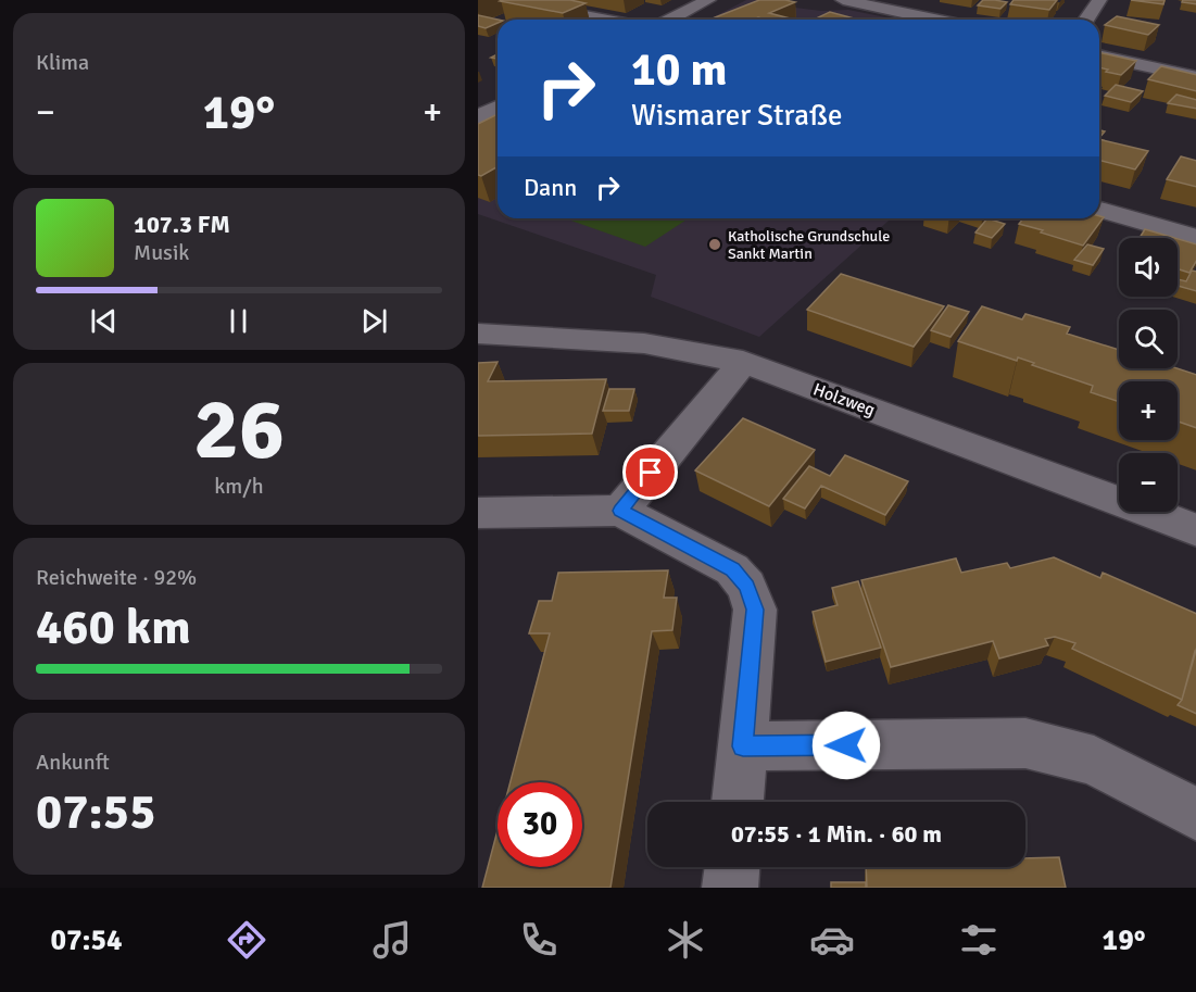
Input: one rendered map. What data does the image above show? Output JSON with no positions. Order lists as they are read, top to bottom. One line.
{"streets":{"street":["Holzweg"]},"places":["Katholische Grundschule Sankt Martin"],"page":{"tile":["Klima",["26","km/h"],["Reichweite · 92%","460 km"],["Ankunft","07:55"]],"turn":["10 m","Wismarer Straße"],"heat":["−","19°","+"],"then":"Dann","song":["107.3 FM","Musik"],"map_buttons":["+","−"],"limit":"30","trip":"07:55 · 1 Min. · 60 m","tabs":["07:54","19°"]}}
